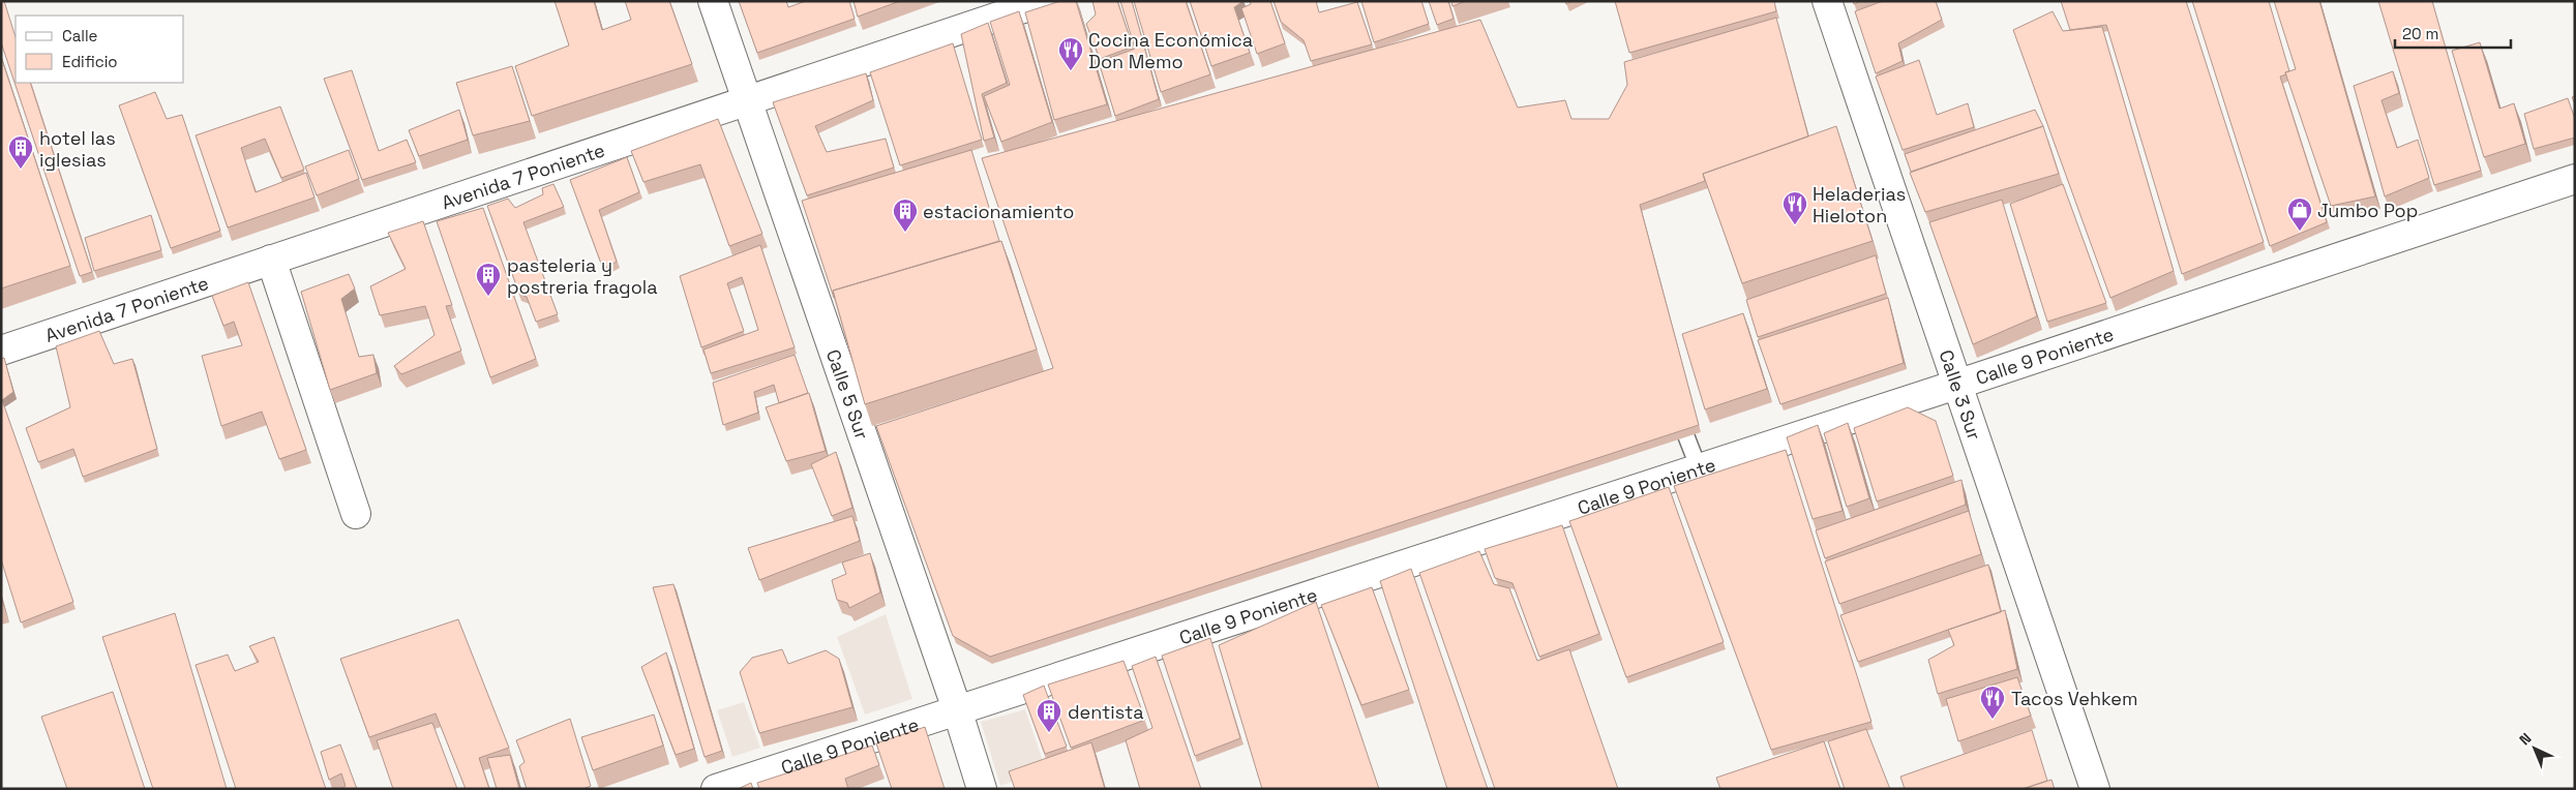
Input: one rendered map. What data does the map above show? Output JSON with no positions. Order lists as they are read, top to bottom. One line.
{"streets":{"street":["Avenida 7 Poniente","Calle 9 Poniente","Calle 5 Sur","Calle 3 Sur"]},"crossings":[["Avenida 7 Poniente","Calle 5 Sur"],["Calle 9 Poniente","Calle 5 Sur"],["Calle 9 Poniente","Calle 3 Sur"]],"places":{"restaurant":["Cocina Económica Don Memo","Heladerias Hieloton","Tacos Vehkem"],"building":["hotel las iglesias","estacionamiento","pasteleria y postreria fragola","dentista"],"shop":["Jumbo Pop"]},"legend":["Calle","Edificio"],"scale_bar":"20 m","north":"top left"}
